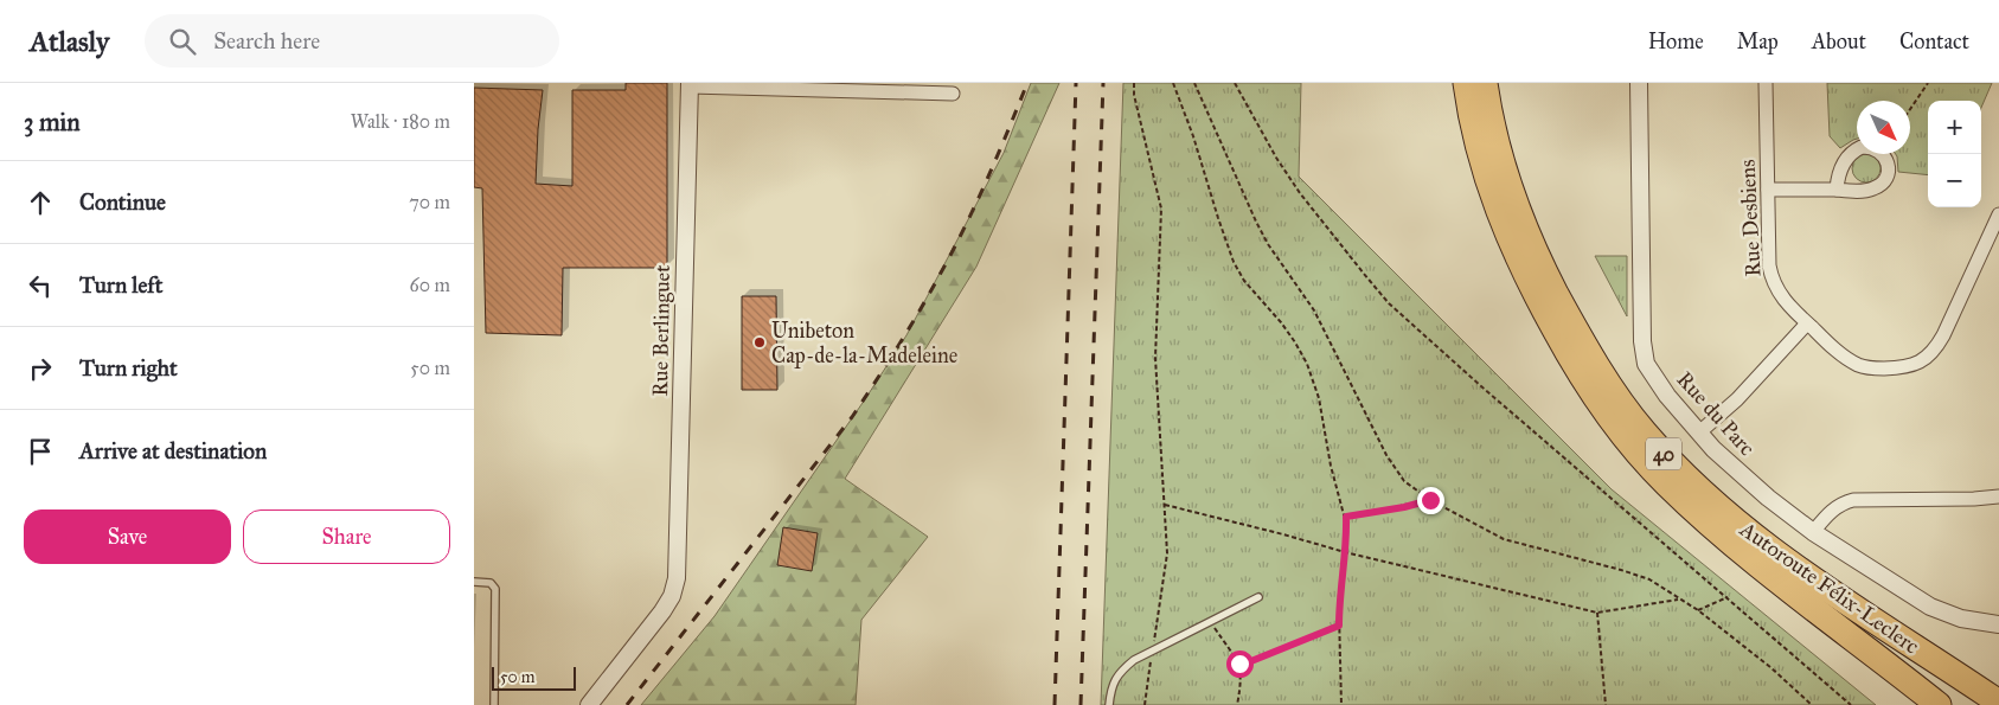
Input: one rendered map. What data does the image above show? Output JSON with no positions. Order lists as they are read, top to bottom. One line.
{"streets":{"highway":["40","Autoroute Félix-Leclerc"],"street":["Rue Desbiens","Rue Berlinguet","Rue du Parc"]},"places":["Unibeton Cap-de-la-Madeleine"],"scale_bar":"50 m","north":"bottom right","page":{"header":"Atlasly","search":"Search here","nav":["Home","Map","About","Contact"],"heading":["3 min","Walk · 180 m"],"map_buttons":["+","−"],"list":[["Continue","70 m"],["Turn left","60 m"],["Turn right","50 m"],"Arrive at destination"],"buttons":["Save","Share"],"scale":"50 m"}}
